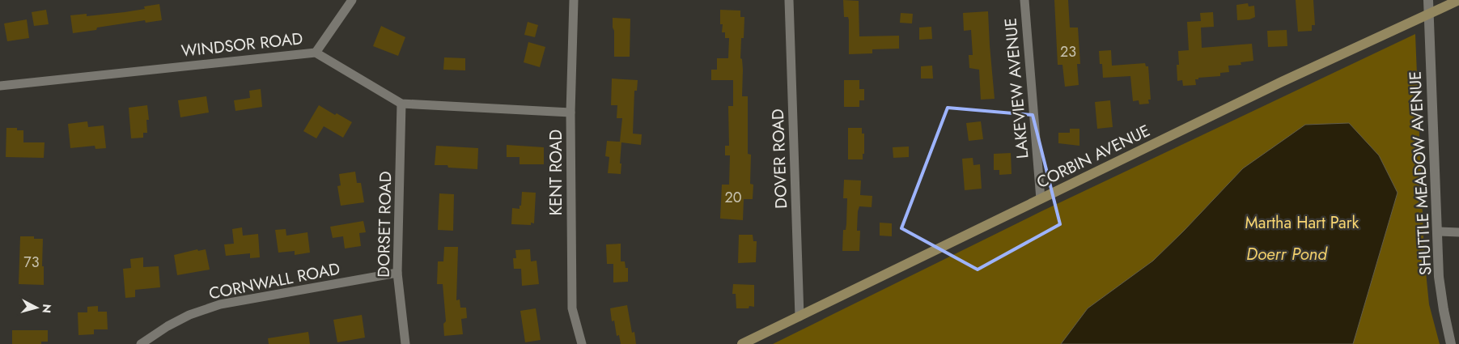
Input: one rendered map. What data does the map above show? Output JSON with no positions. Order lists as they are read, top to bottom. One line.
{"streets":{"main road":["CORBIN AVENUE"],"street":["WINDSOR ROAD","LAKEVIEW AVENUE","DOVER ROAD","KENT ROAD","SHUTTLE MEADOW AVENUE","DORSET ROAD","CORNWALL ROAD"]},"crossings":[["WINDSOR ROAD","KENT ROAD"],["WINDSOR ROAD","DORSET ROAD"],["LAKEVIEW AVENUE","CORBIN AVENUE"],["CORBIN AVENUE","DOVER ROAD"],["CORBIN AVENUE","SHUTTLE MEADOW AVENUE"],["DORSET ROAD","CORNWALL ROAD"]],"water":["Doerr Pond"],"parks":["Martha Hart Park"],"house_numbers":["23","20","73"],"north":"right"}
